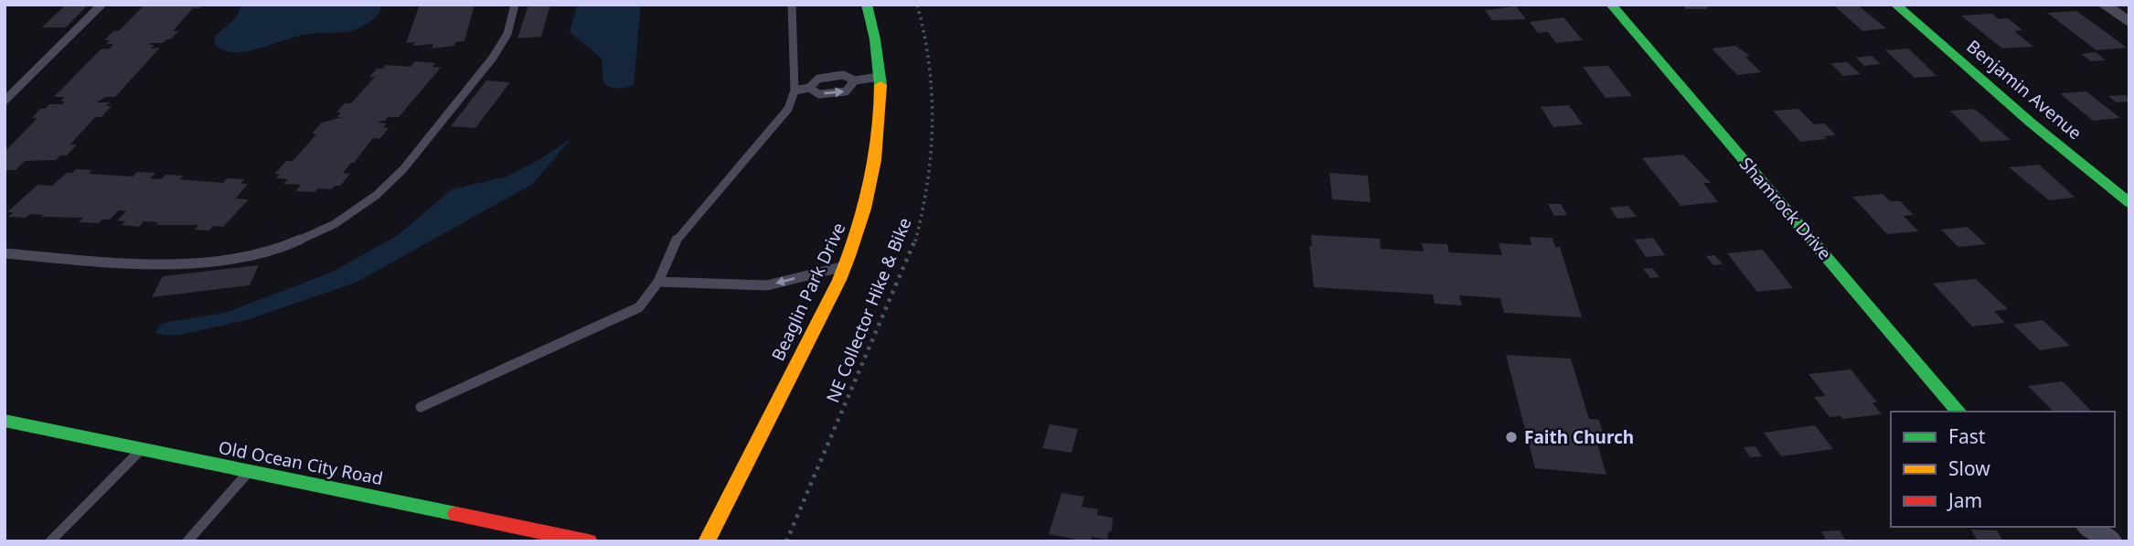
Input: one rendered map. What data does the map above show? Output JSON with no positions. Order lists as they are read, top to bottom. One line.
{"streets":{"main road":["Benjamin Avenue","Shamrock Drive","Beaglin Park Drive","Old Ocean City Road"],"path":["NE Collector Hike & Bike"]},"places":["Faith Church"],"legend":["Fast","Slow","Jam"]}
